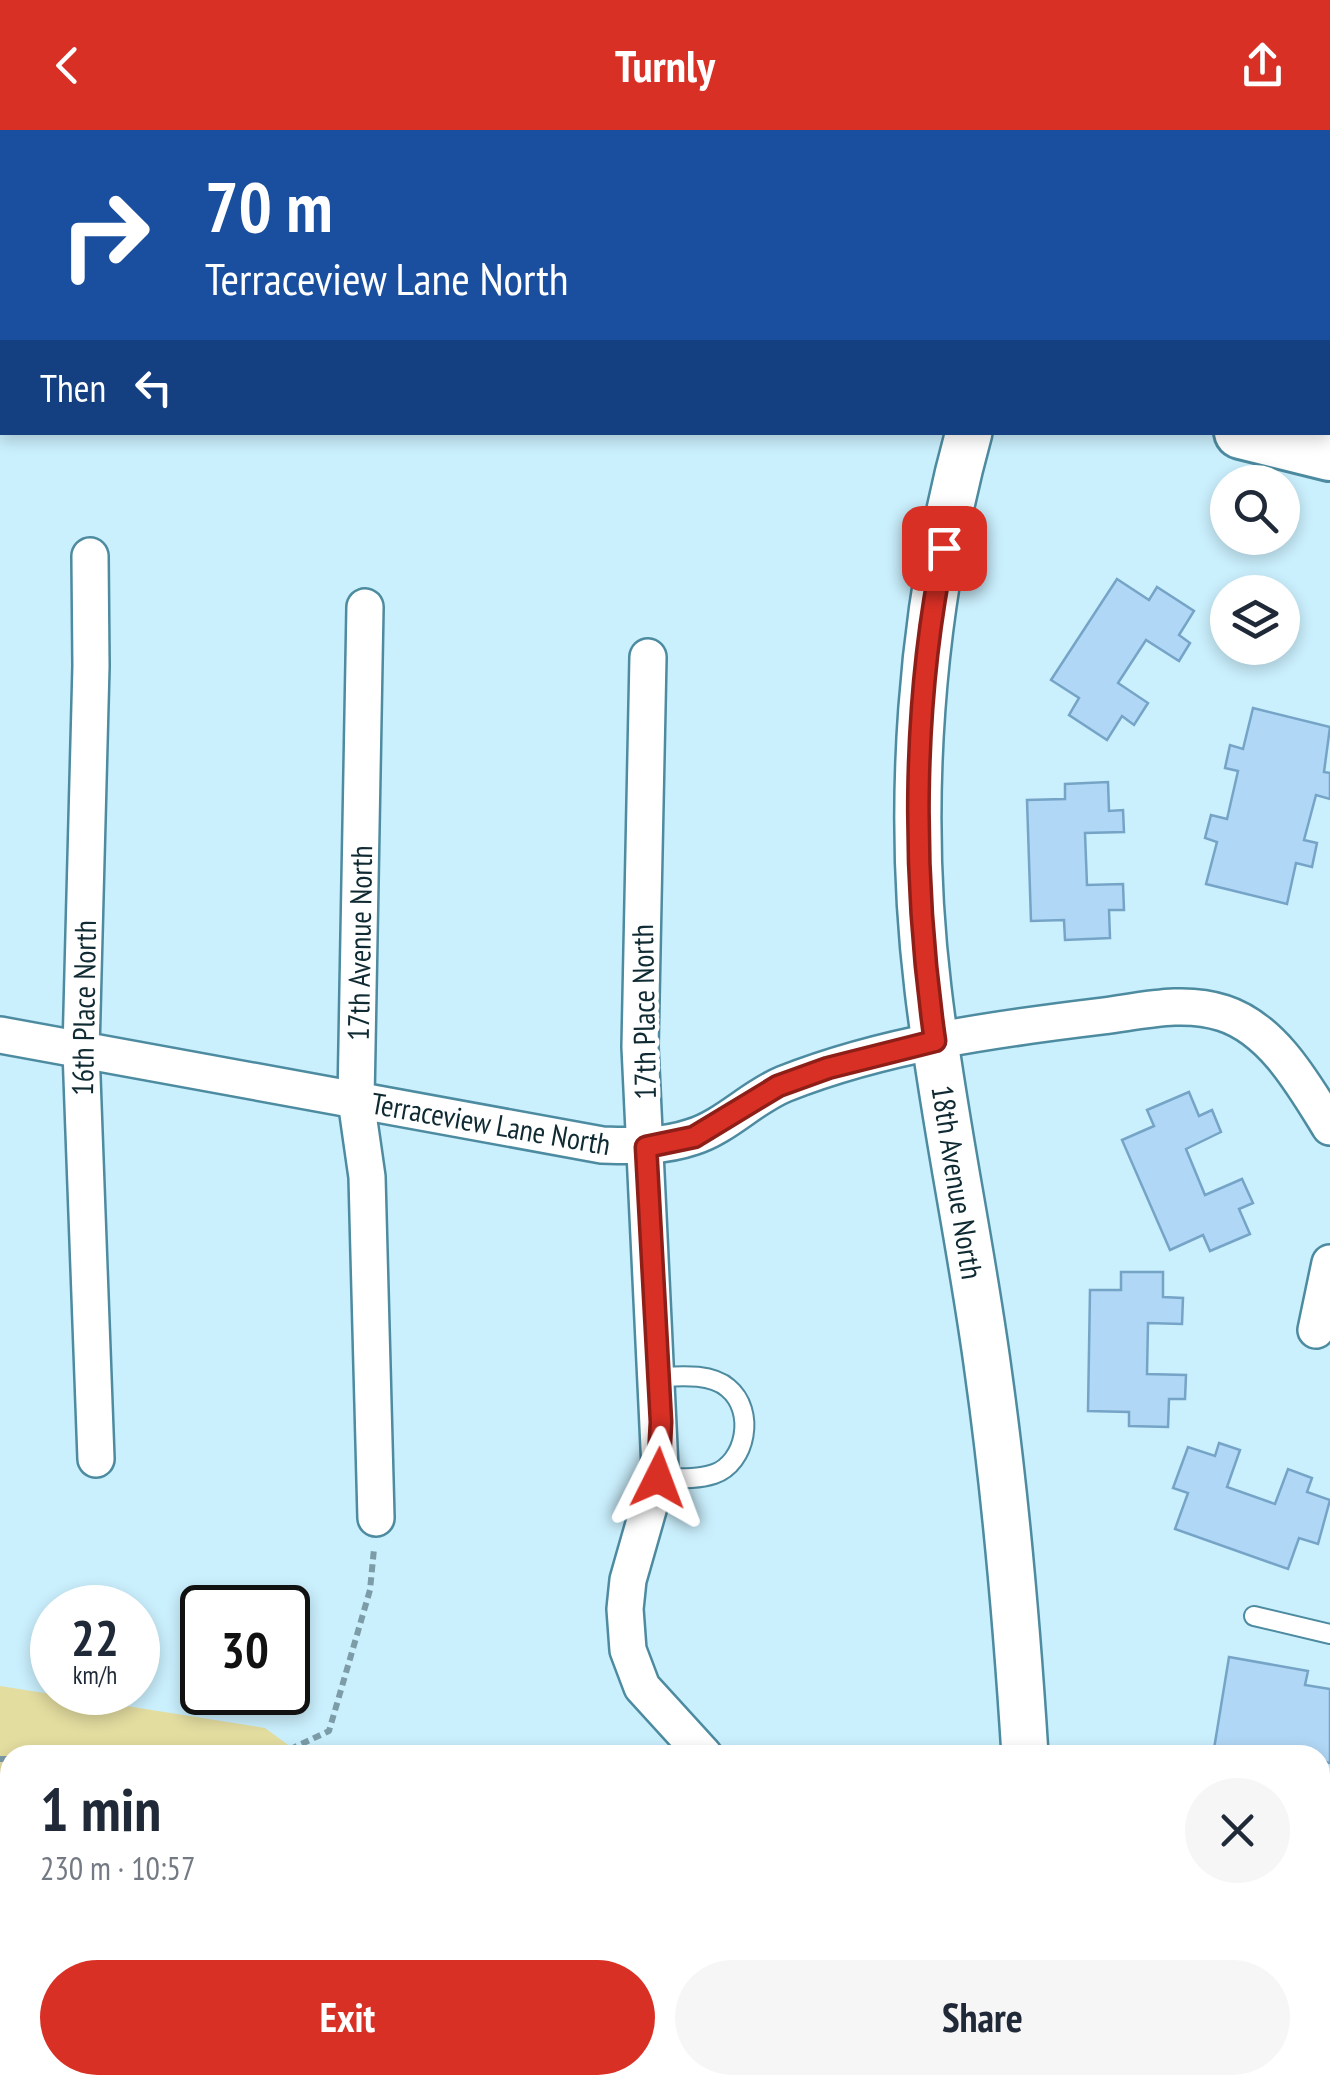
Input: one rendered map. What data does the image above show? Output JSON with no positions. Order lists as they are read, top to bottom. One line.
{"streets":{"street":["17th Avenue North","16th Place North","17th Place North","Terraceview Lane North","18th Avenue North"]},"crossings":[["17th Avenue North","Terraceview Lane North"],["16th Place North","Terraceview Lane North"],["17th Place North","Terraceview Lane North"],["Terraceview Lane North","18th Avenue North"]],"page":{"header":"Turnly","turn":["70 m","Terraceview Lane North"],"then":"Then","speed":"22 km/h","limit":"30","heading":["1 min","230 m · 10:57"],"buttons":["Exit","Share"]}}
